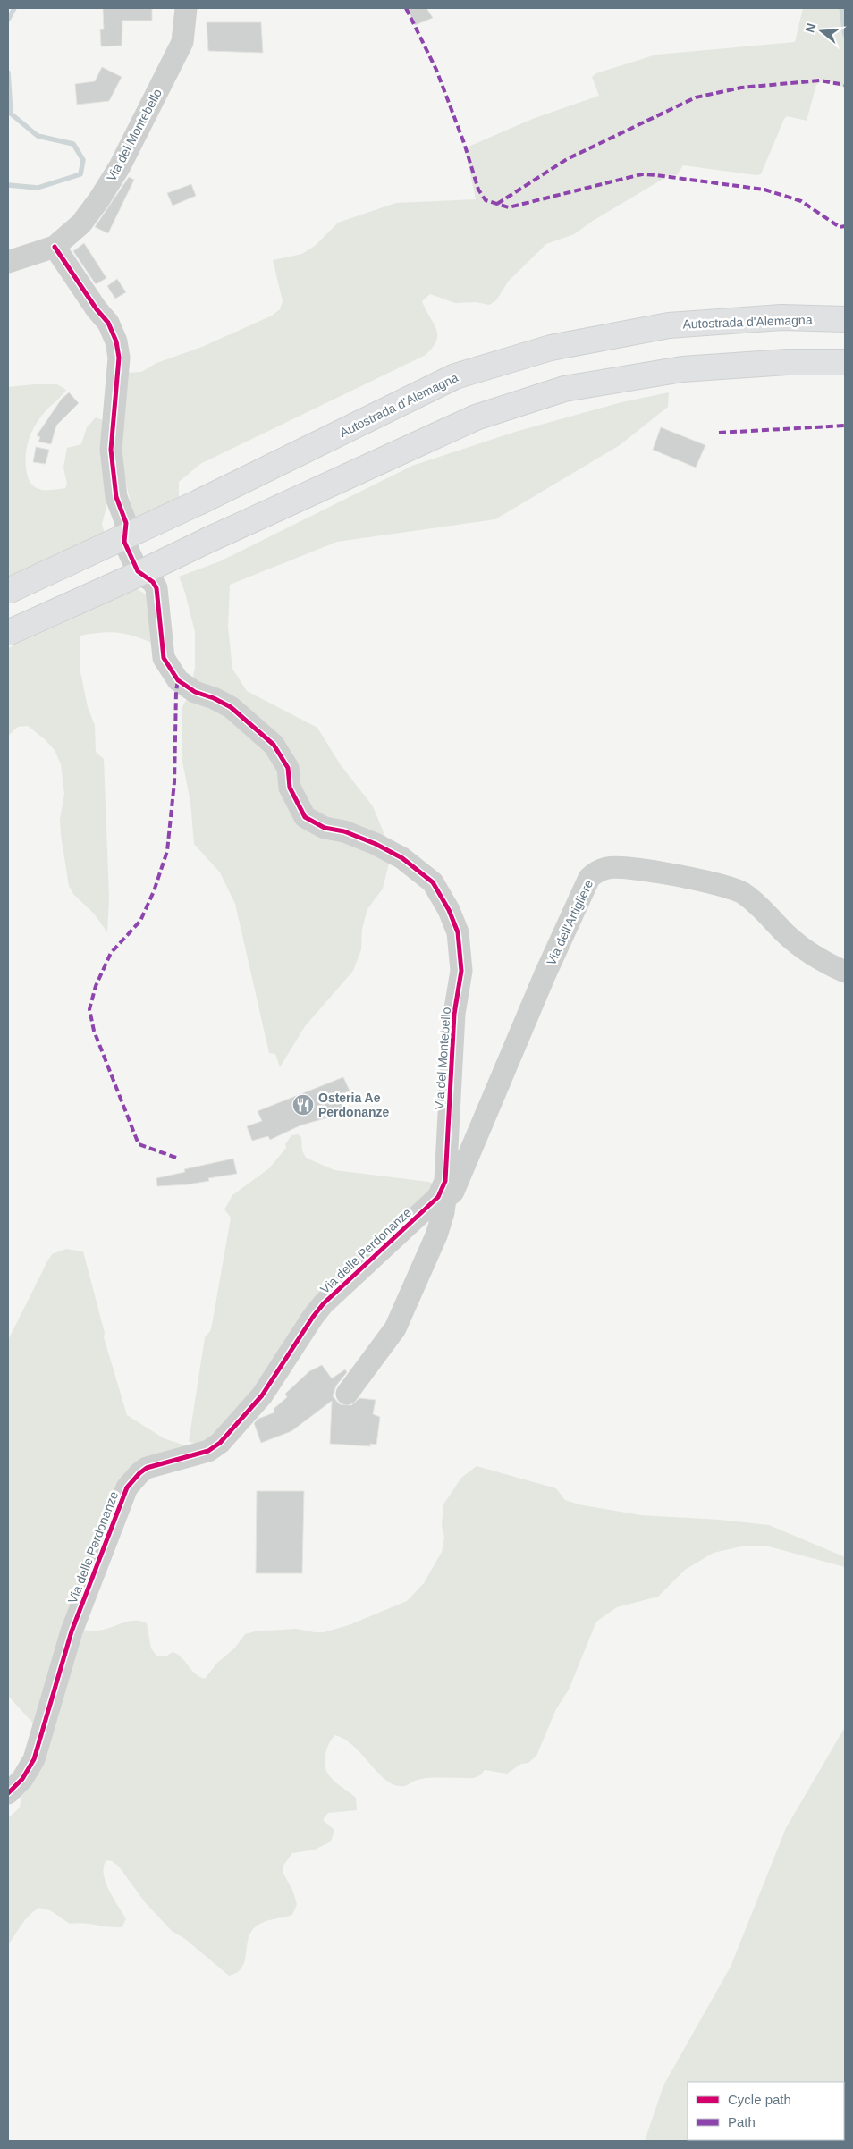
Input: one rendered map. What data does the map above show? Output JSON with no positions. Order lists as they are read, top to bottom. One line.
{"streets":{"highway":["Autostrada d'Alemagna"],"street":["Via del Montebello","Via dell'Artigliere","Via delle Perdonanze"]},"crossings":[["Via del Montebello","Via dell'Artigliere"],["Via del Montebello","Via delle Perdonanze"],["Via dell'Artigliere","Via delle Perdonanze"]],"places":{"restaurant":["Osteria Ae Perdonanze"]},"legend":["Cycle path","Path"],"north":"left"}
